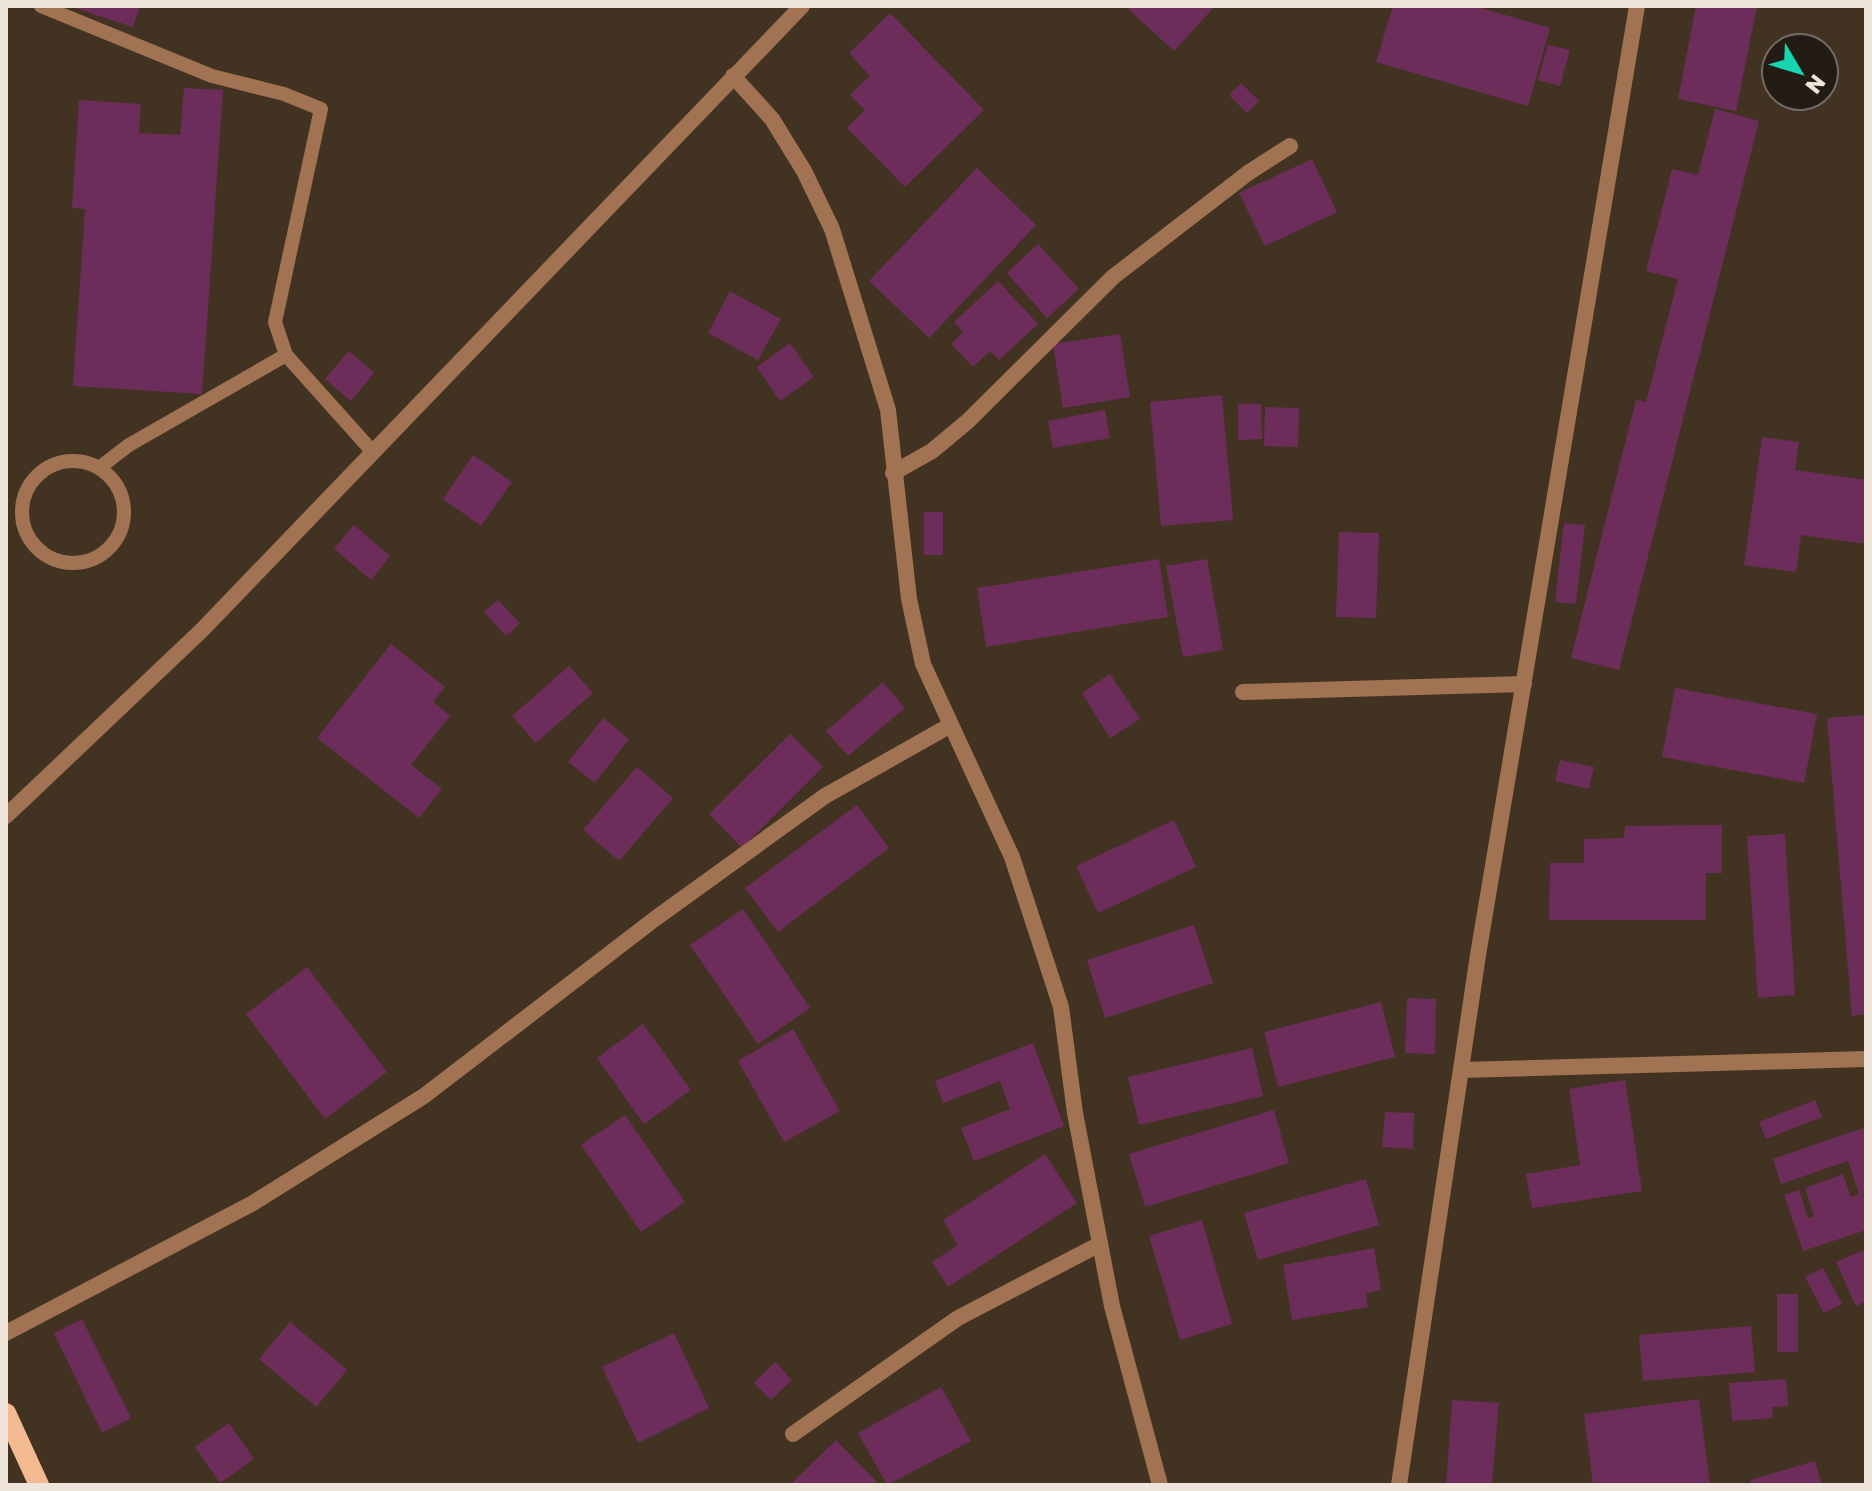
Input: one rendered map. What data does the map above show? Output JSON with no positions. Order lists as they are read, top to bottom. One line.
{"north":"bottom right"}
